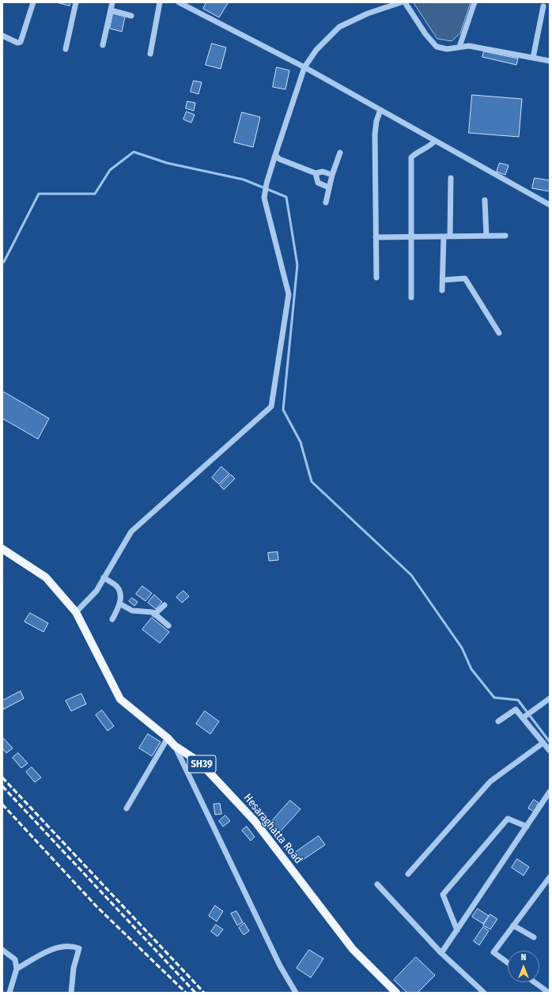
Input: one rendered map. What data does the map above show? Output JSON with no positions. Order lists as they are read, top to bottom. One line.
{"streets":{"main road":["SH39","Hesaraghatta Road"]},"north":"top"}
